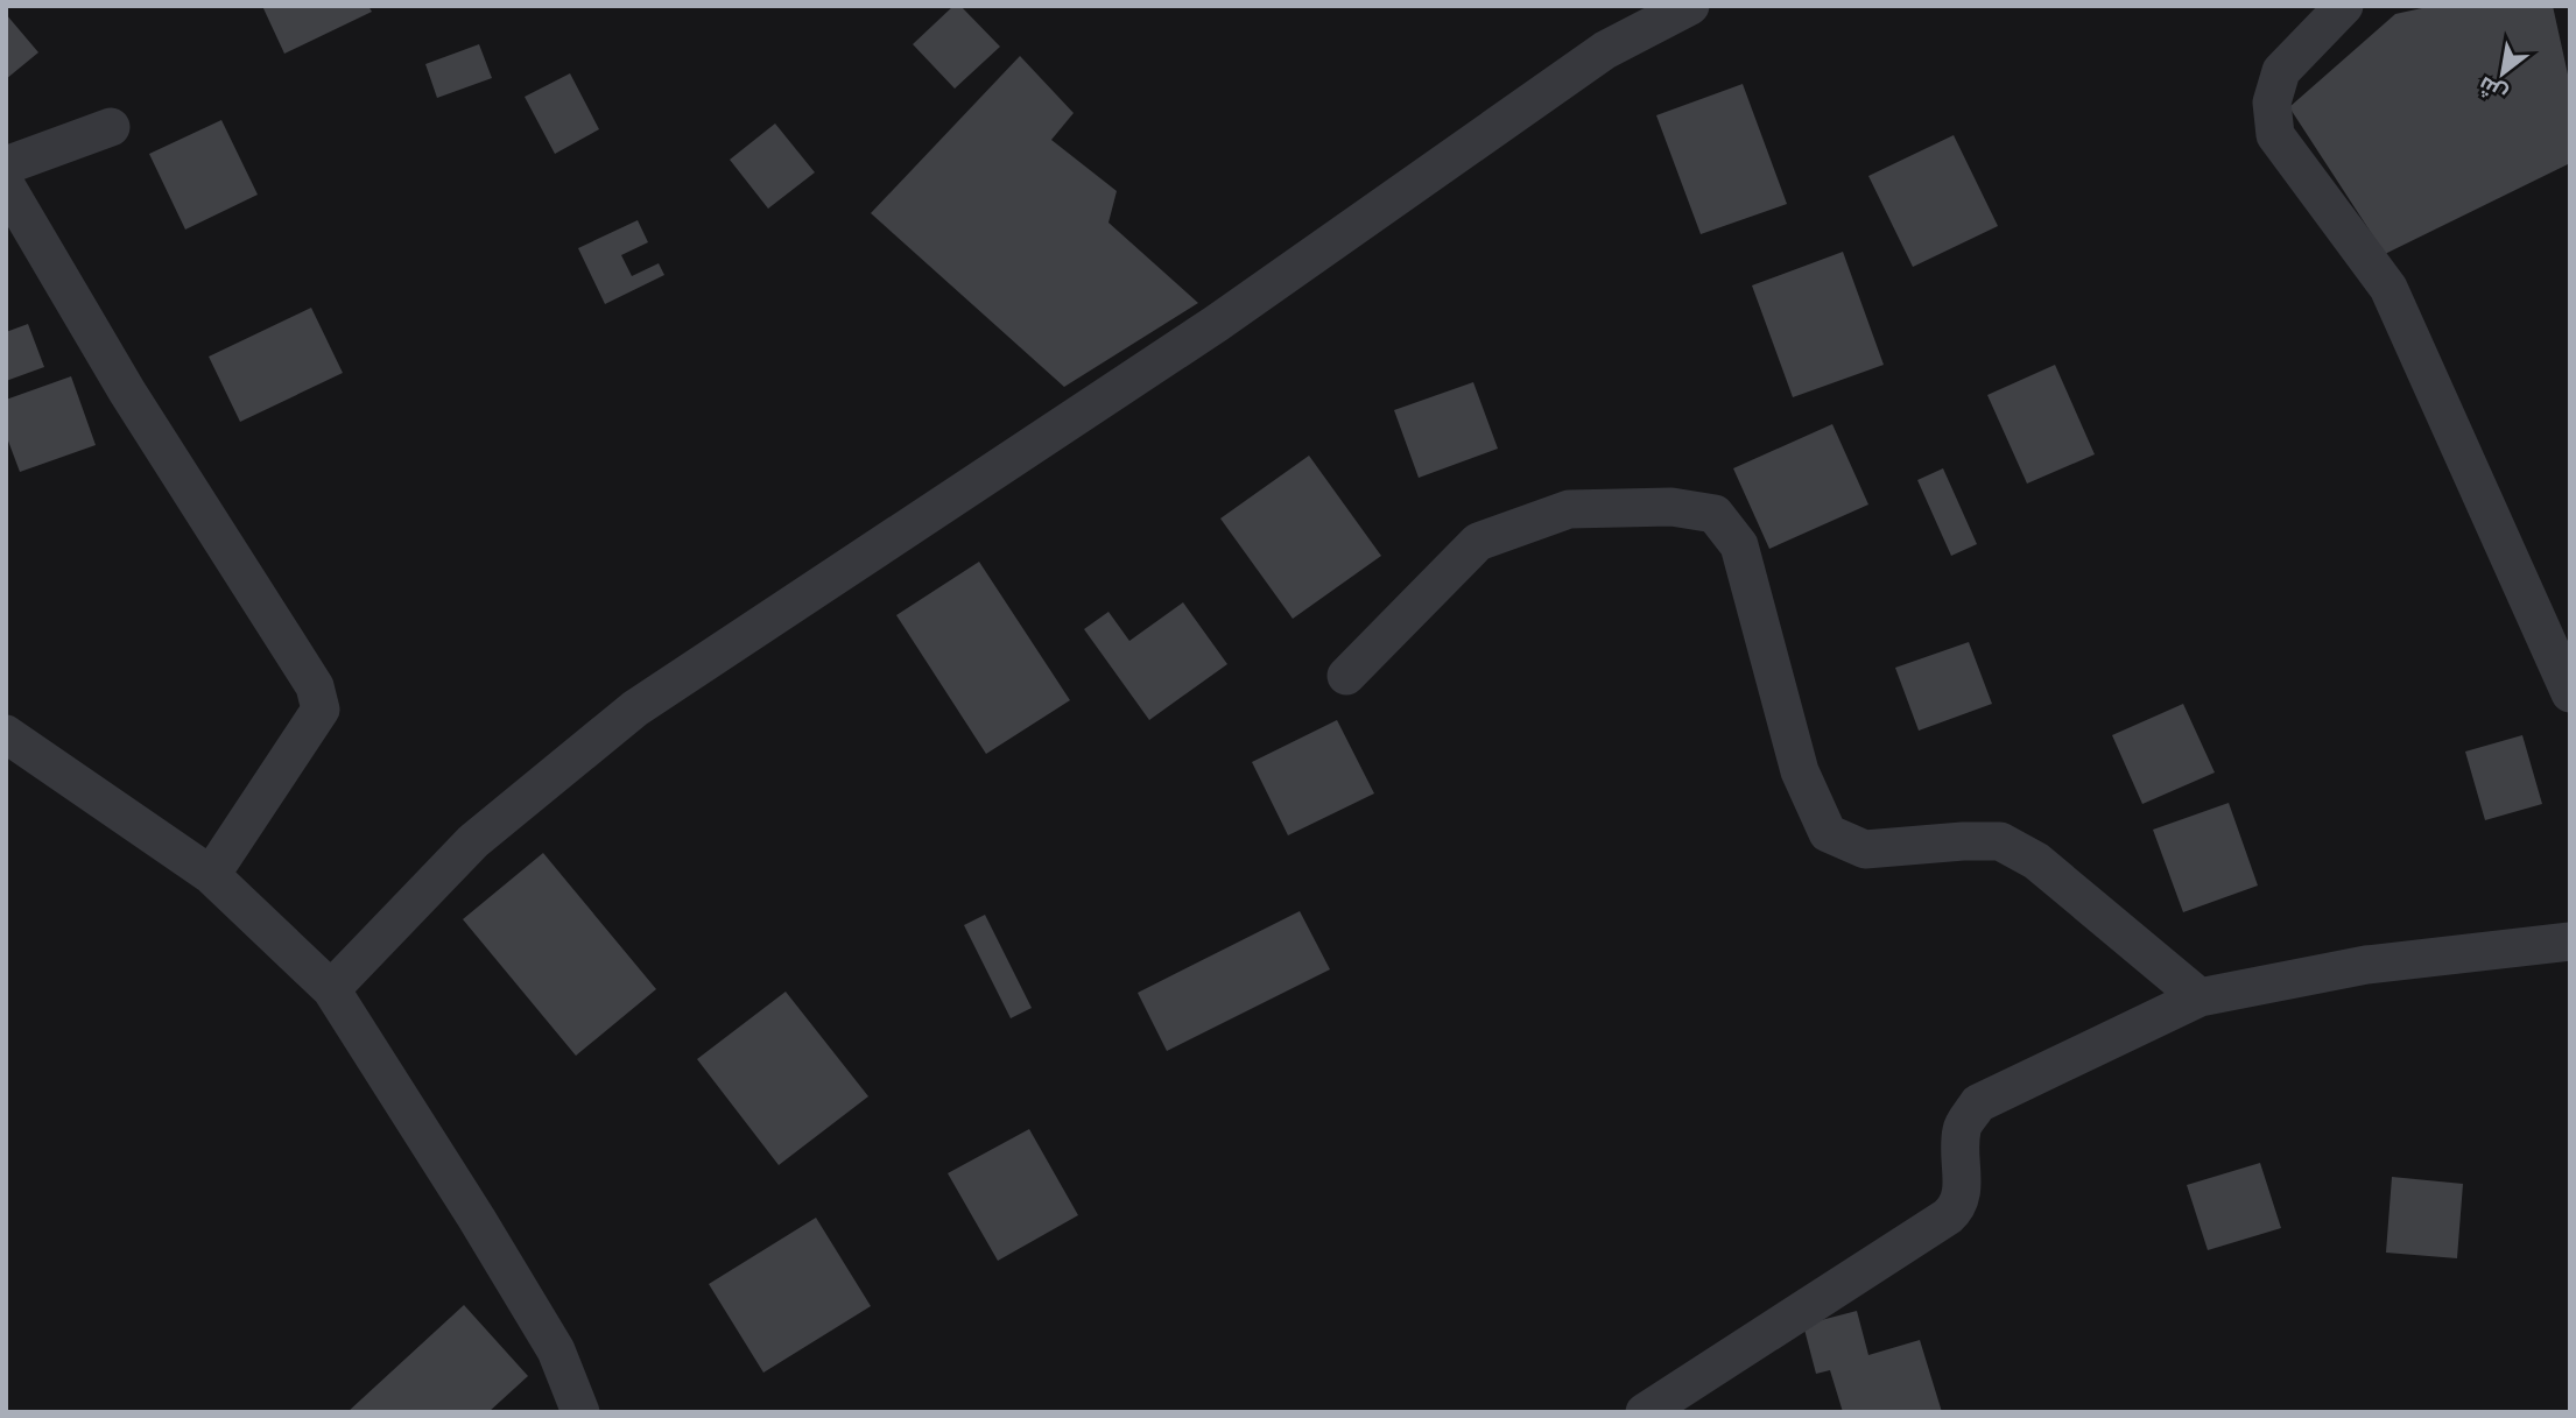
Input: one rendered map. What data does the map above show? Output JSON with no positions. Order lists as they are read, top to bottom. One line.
{"north":"bottom left"}
